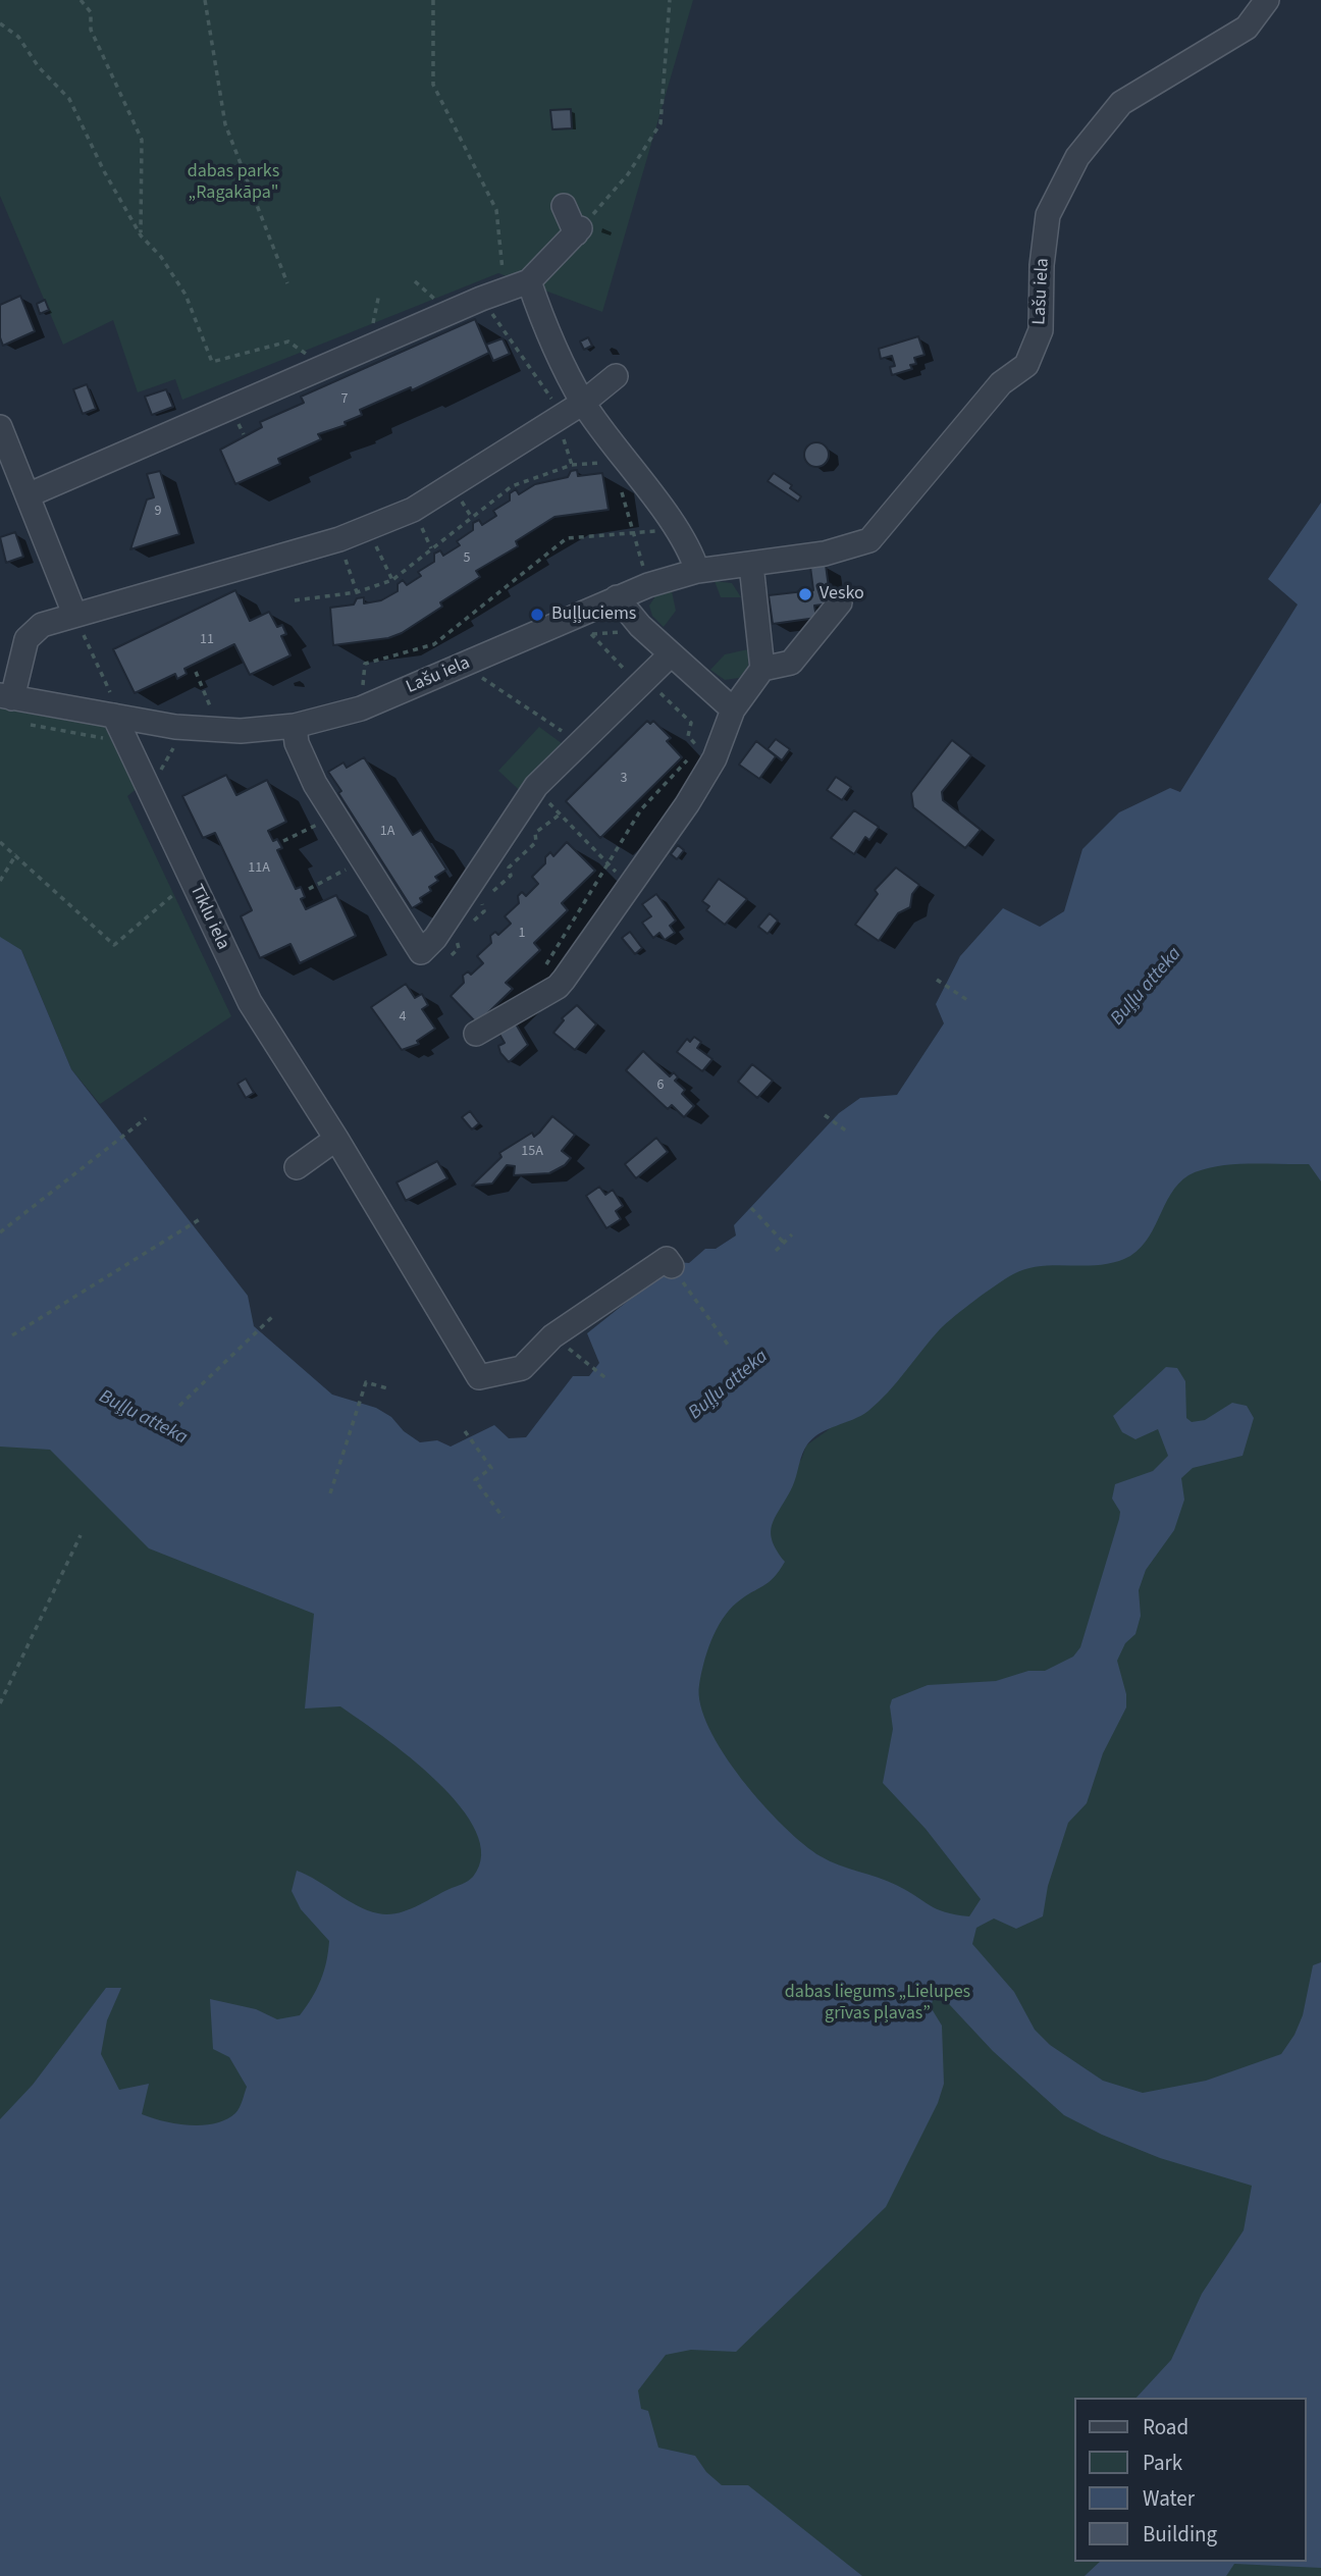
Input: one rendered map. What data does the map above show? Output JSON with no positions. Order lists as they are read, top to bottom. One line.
{"streets":{"street":["Lašu iela","Tīklu iela"]},"crossings":[["Lašu iela","Tīklu iela"]],"water":["Buļļu atteka"],"parks":["dabas parks „Ragakāpa\"","dabas liegums „Lielupes grīvas pļavas”"],"places":["Vesko","Buļļuciems"],"house_numbers":["7","9","5","11","3","1A","11A","1","4","6","15A"],"legend":["Road","Park","Water","Building"]}
